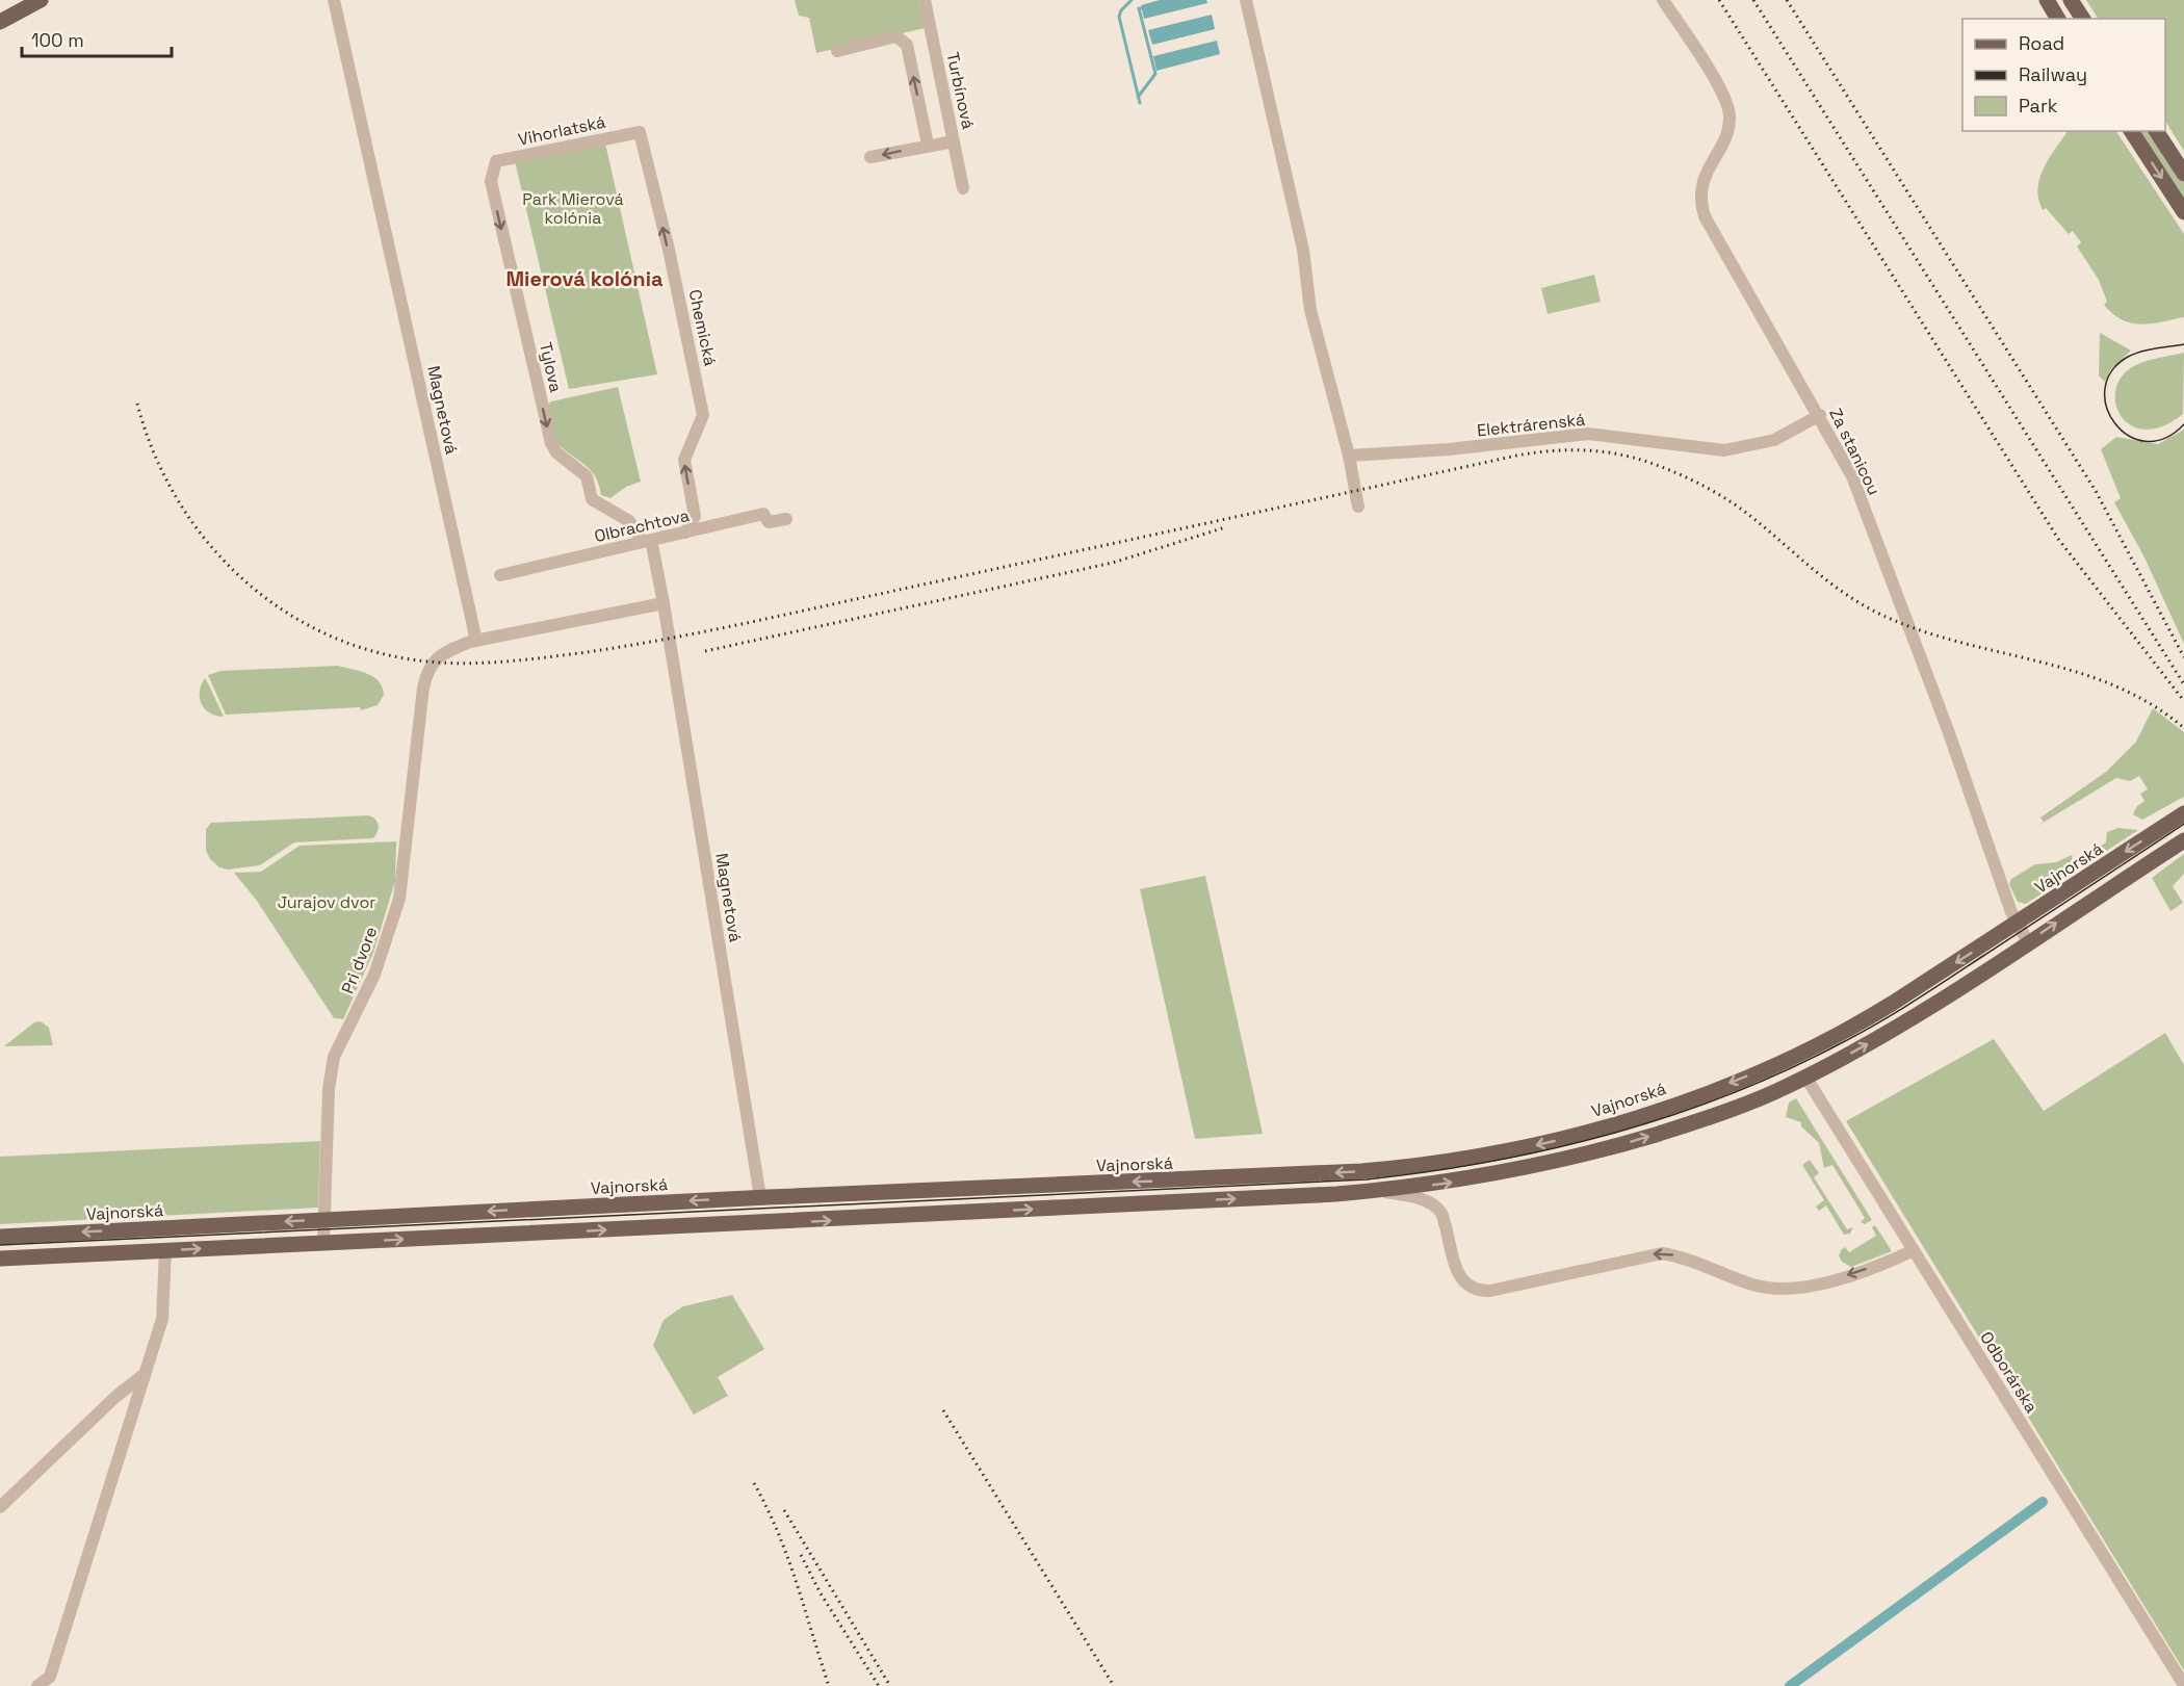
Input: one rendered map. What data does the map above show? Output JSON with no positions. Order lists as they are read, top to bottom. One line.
{"streets":{"main road":["Vajnorská"],"street":["Turbínová","Vihorlatská","Chemická","Tylova","Magnetová","Elektrárenská","Za stanicou","Olbrachtova","Pri dvore","Odborárska"]},"crossings":[["Vihorlatská","Chemická"],["Vihorlatská","Tylova"],["Chemická","Olbrachtova"],["Tylova","Magnetová"],["Tylova","Olbrachtova"],["Magnetová","Olbrachtova"],["Magnetová","Vajnorská"],["Magnetová","Pri dvore"],["Elektrárenská","Za stanicou"],["Za stanicou","Vajnorská"],["Vajnorská","Pri dvore"]],"one_way":["Chemická","Tylova"],"districts":["Mierová kolónia"],"parks":["Park Mierová kolónia","Jurajov dvor"],"legend":["Road","Railway","Park"],"scale_bar":"100 m"}
